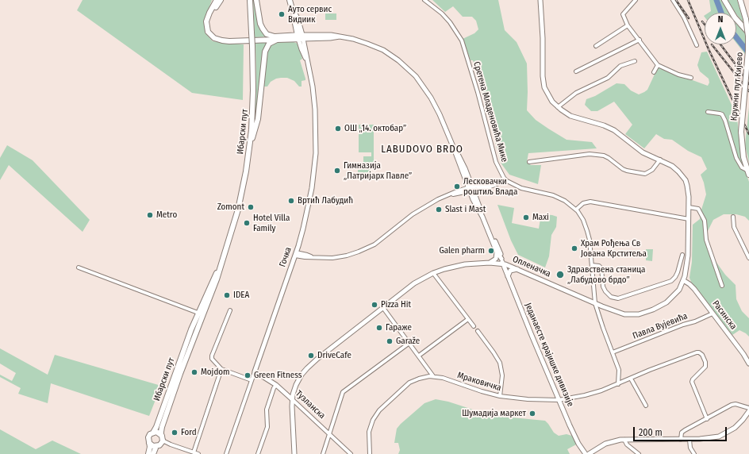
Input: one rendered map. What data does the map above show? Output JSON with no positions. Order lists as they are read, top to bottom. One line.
{"streets":{"main road":["Кружни пут Кијево","Ибарски пут","Једанаесте крајишке дивизије"],"street":["Сретена Младеновића Мике","Гочка","Опленачка","Расинска","Павла Вујевића","Мраковичка","Тузланска"]},"crossings":[["Гочка","Једанаесте крајишке дивизије"],["Гочка","Тузланска"],["Опленачка","Расинска"],["Опленачка","Једанаесте крајишке дивизије"],["Опленачка","Тузланска"],["Расинска","Павла Вујевића"],["Једанаесте крајишке дивизије","Мраковичка"]],"districts":["LABUDOVO BRDO"],"places":["Ауто сервис Видиик","ОШ „14. октобар”","Гимназија „Патријарх Павле”","Лесковачки роштиљ Влада","Вртић Лабудић","Zomont","Slast i Mast","Metro","Maxi","Hotel Villa Family","Храм Рођења Св Јована Крститеља","Galen pharm","Здравствена станица „Лабудово брдо”","IDEA","Pizza Hit","Гараже","Garaže","DriveCafe","Mojdom","Green Fitness","Шумадија маркет","Ford"],"scale_bar":"200 m","north":"top"}
